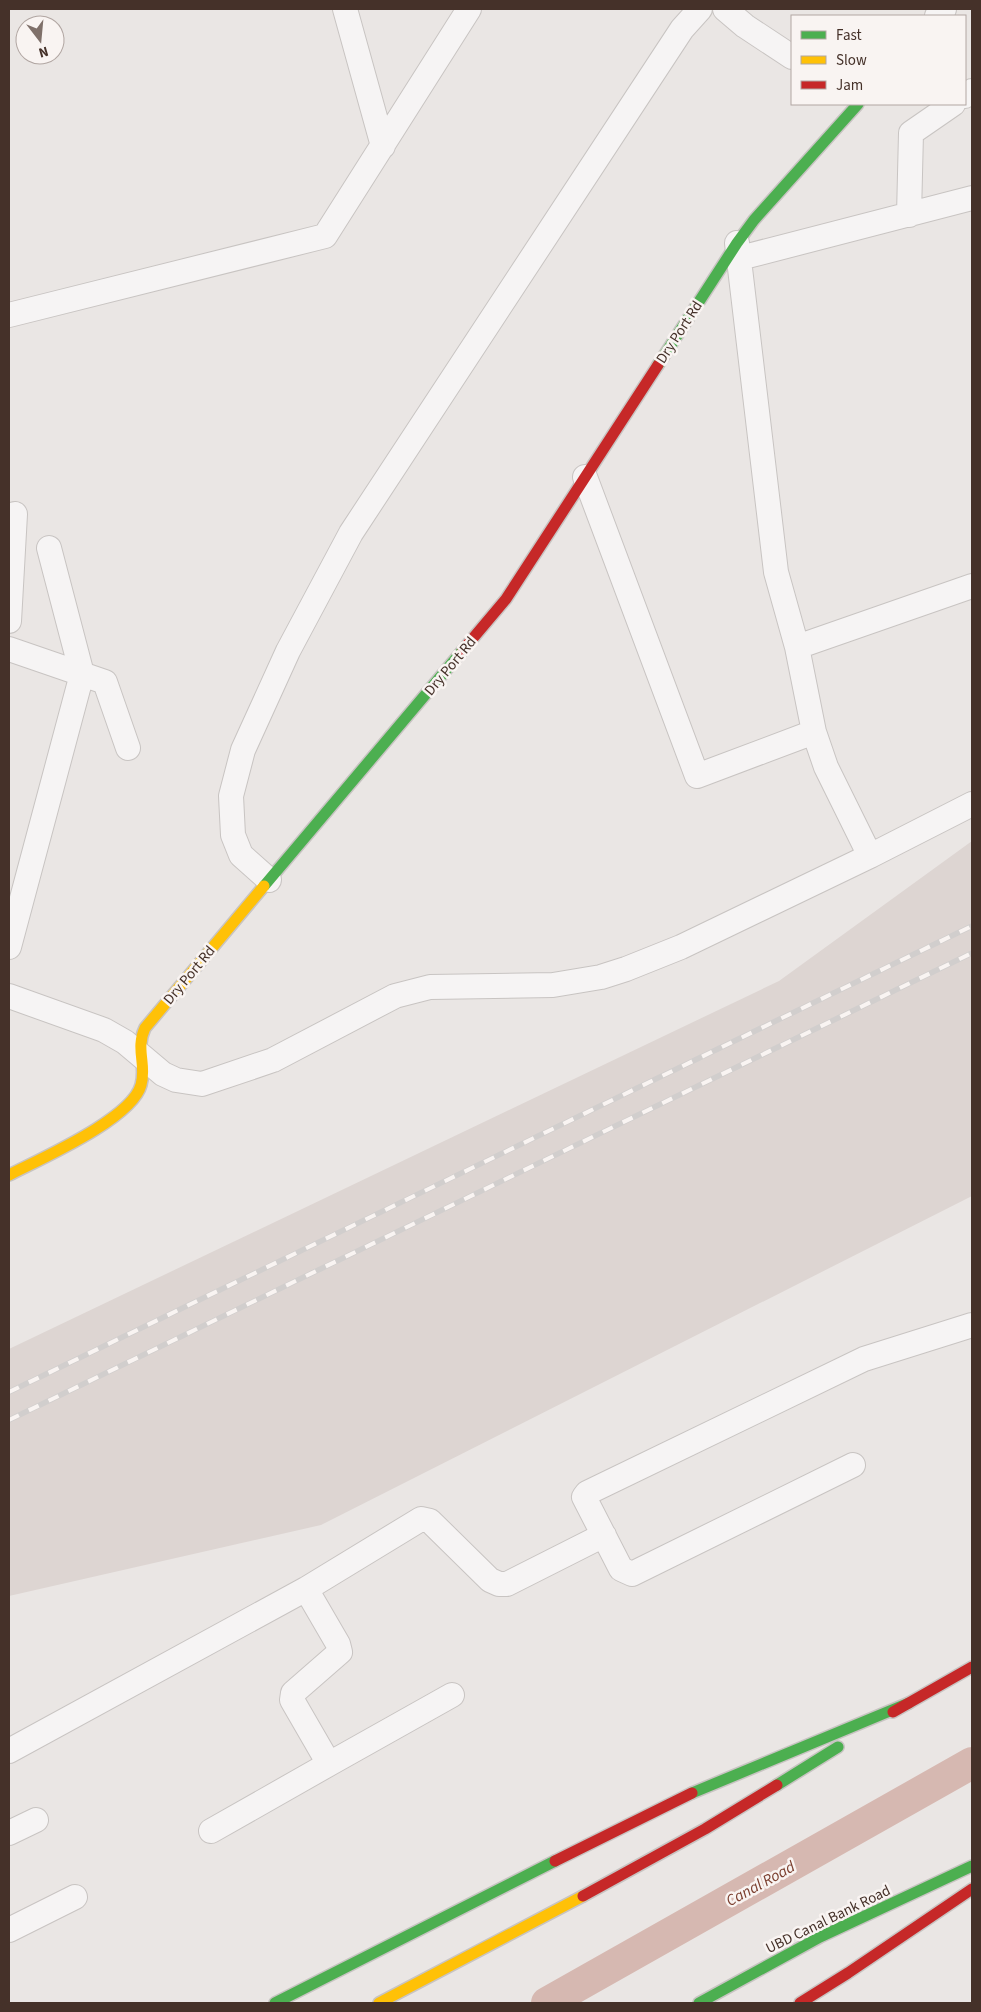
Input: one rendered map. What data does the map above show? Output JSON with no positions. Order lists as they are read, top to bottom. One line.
{"streets":{"main road":["Dry Port Rd","UBD Canal Bank Road"]},"water":["Canal Road"],"legend":["Fast","Slow","Jam"],"north":"bottom"}
